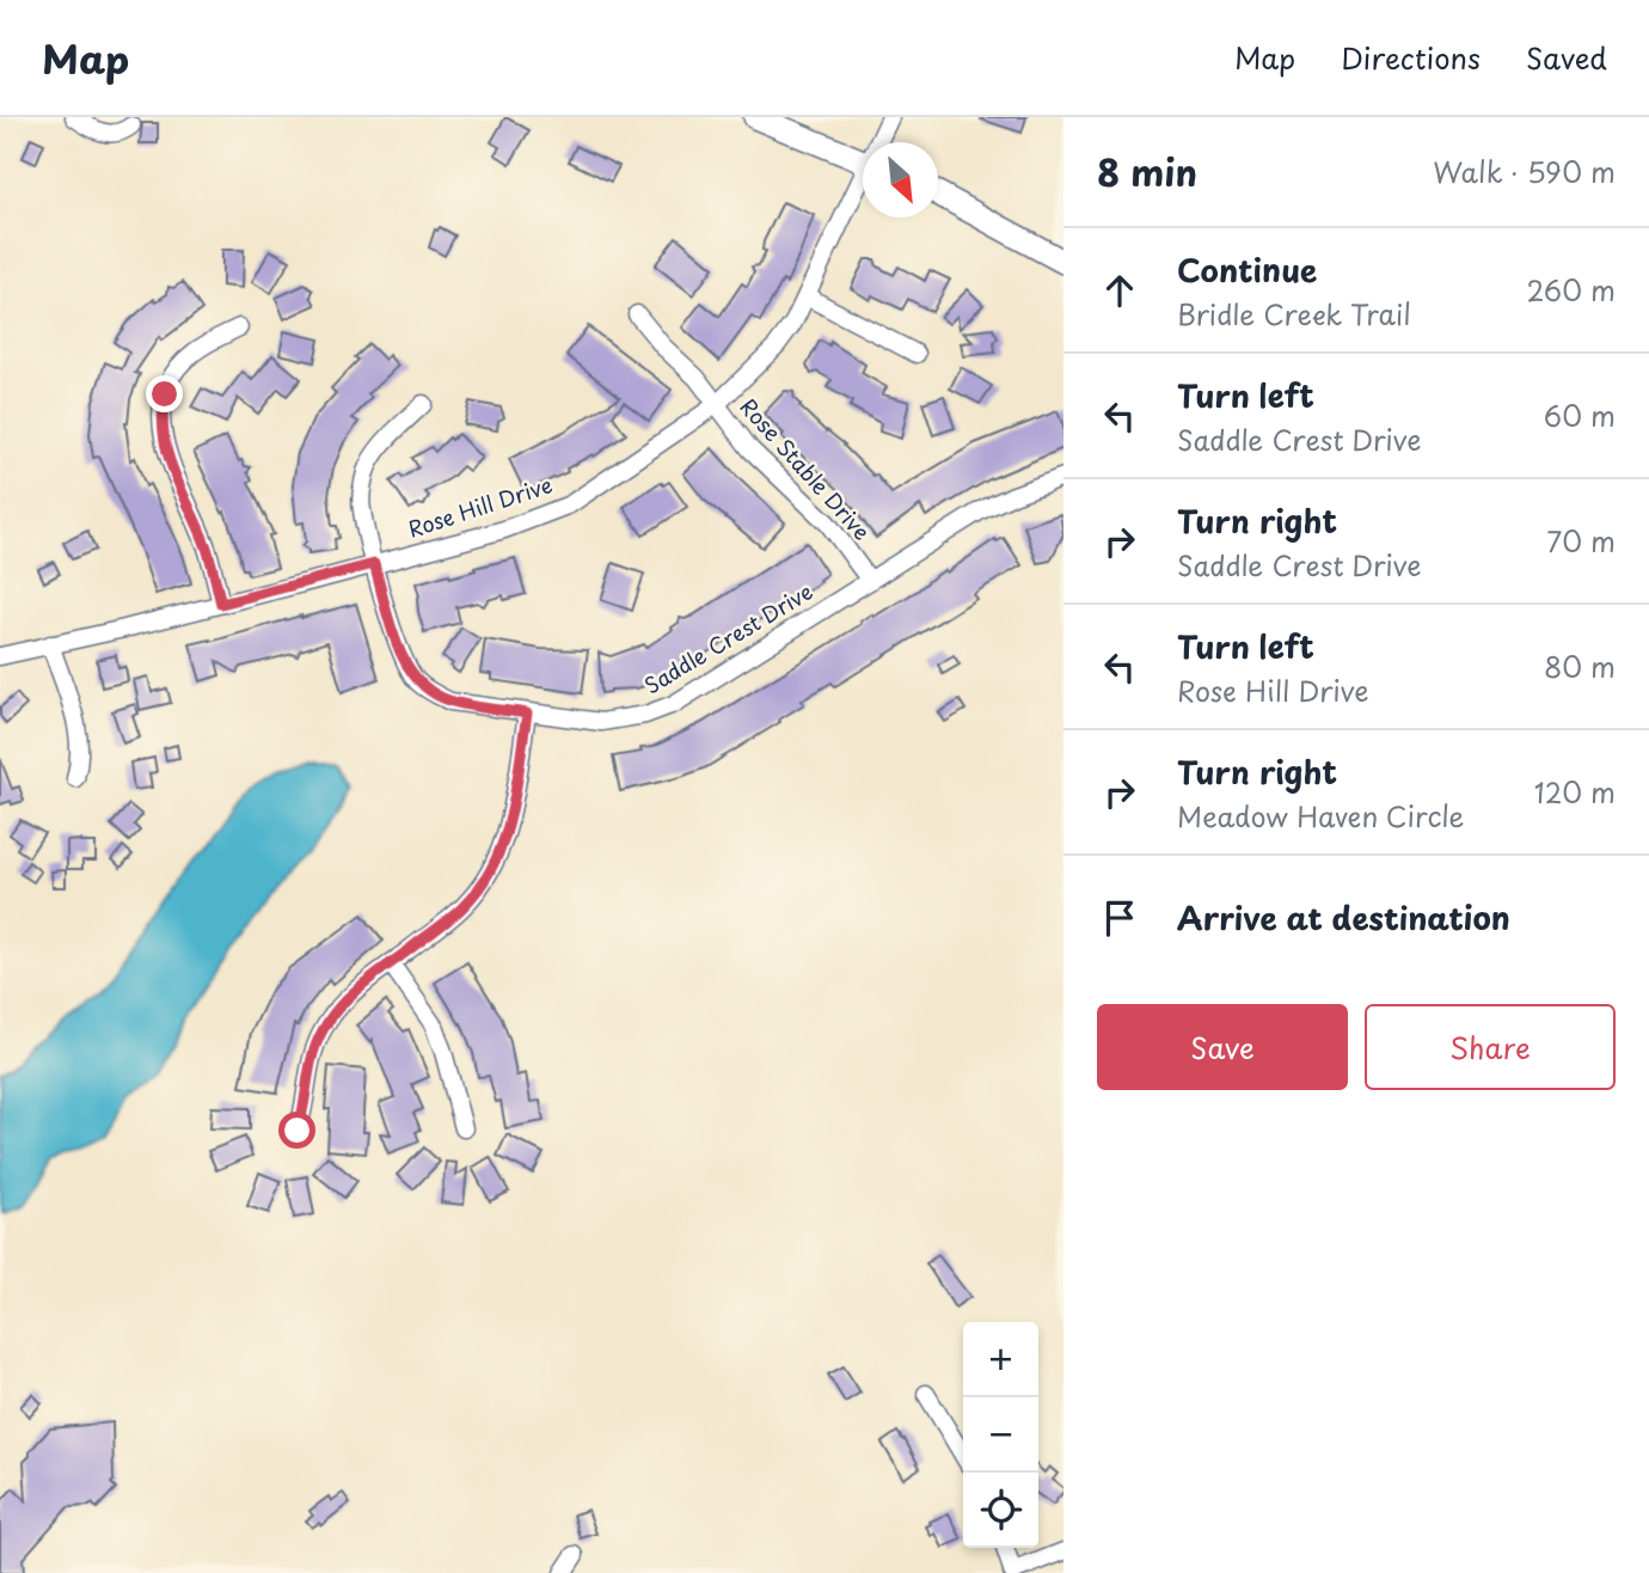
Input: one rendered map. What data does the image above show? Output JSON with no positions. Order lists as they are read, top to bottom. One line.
{"streets":{"street":["Rose Stable Drive","Rose Hill Drive","Saddle Crest Drive"]},"crossings":[["Rose Stable Drive","Rose Hill Drive"],["Rose Stable Drive","Saddle Crest Drive"],["Rose Hill Drive","Saddle Crest Drive"]],"north":"bottom right","page":{"header":"Map","nav":["Map","Directions","Saved"],"heading":["8 min","Walk · 590 m"],"list":[["Continue","Bridle Creek Trail","260 m"],["Turn left","Saddle Crest Drive","60 m"],["Turn right","Saddle Crest Drive","70 m"],["Turn left","Rose Hill Drive","80 m"],["Turn right","Meadow Haven Circle","120 m"],"Arrive at destination"],"buttons":["Save","Share"],"map_buttons":["+","−"]}}
